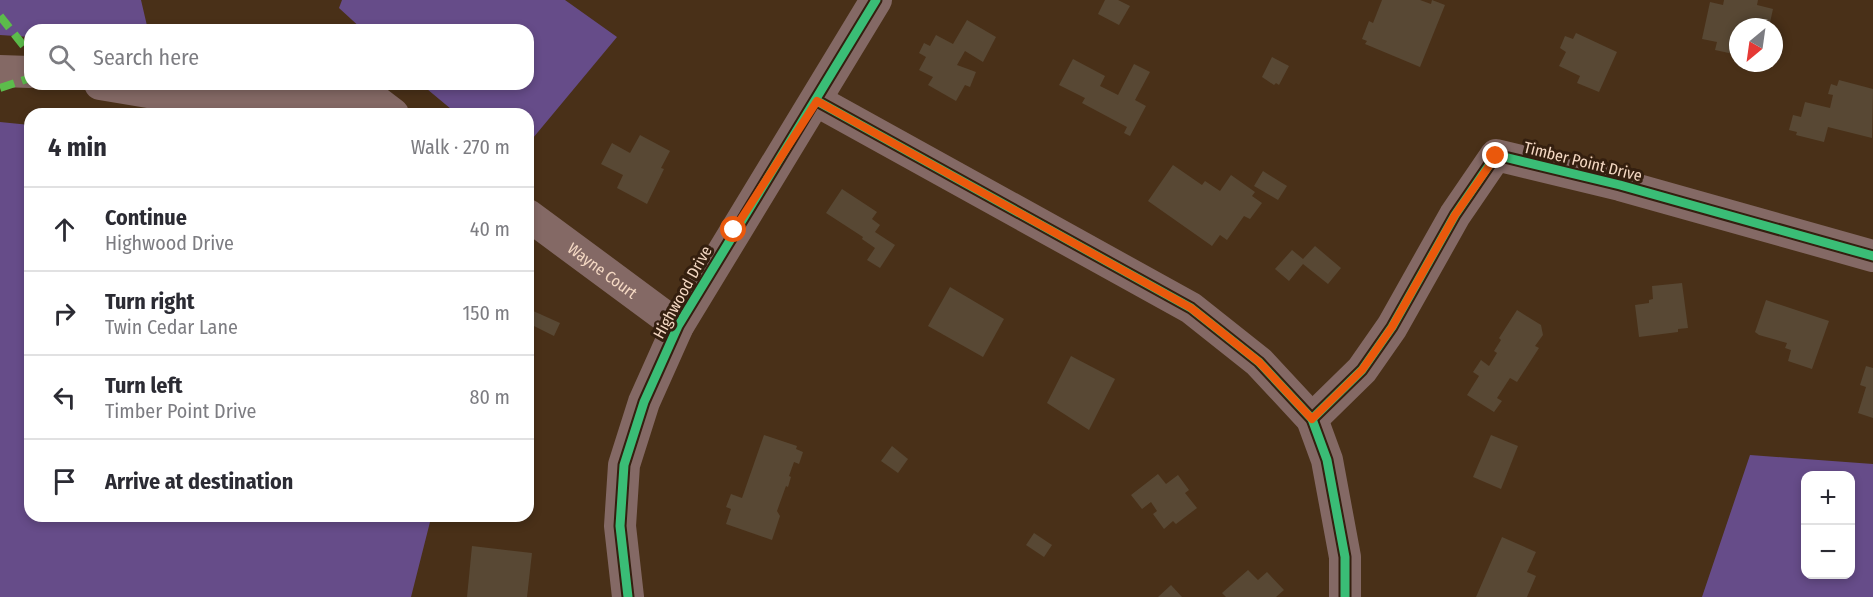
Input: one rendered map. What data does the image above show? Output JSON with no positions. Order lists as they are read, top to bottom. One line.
{"streets":{"street":["Timber Point Drive","Wayne Court","Highwood Drive"]},"crossings":[["Wayne Court","Highwood Drive"]],"north":"bottom left","page":{"search":"Search here","heading":["4 min","Walk · 270 m"],"list":[["Continue","Highwood Drive","40 m"],["Turn right","Twin Cedar Lane","150 m"],["Turn left","Timber Point Drive","80 m"],"Arrive at destination"],"map_buttons":["+","−"]}}
